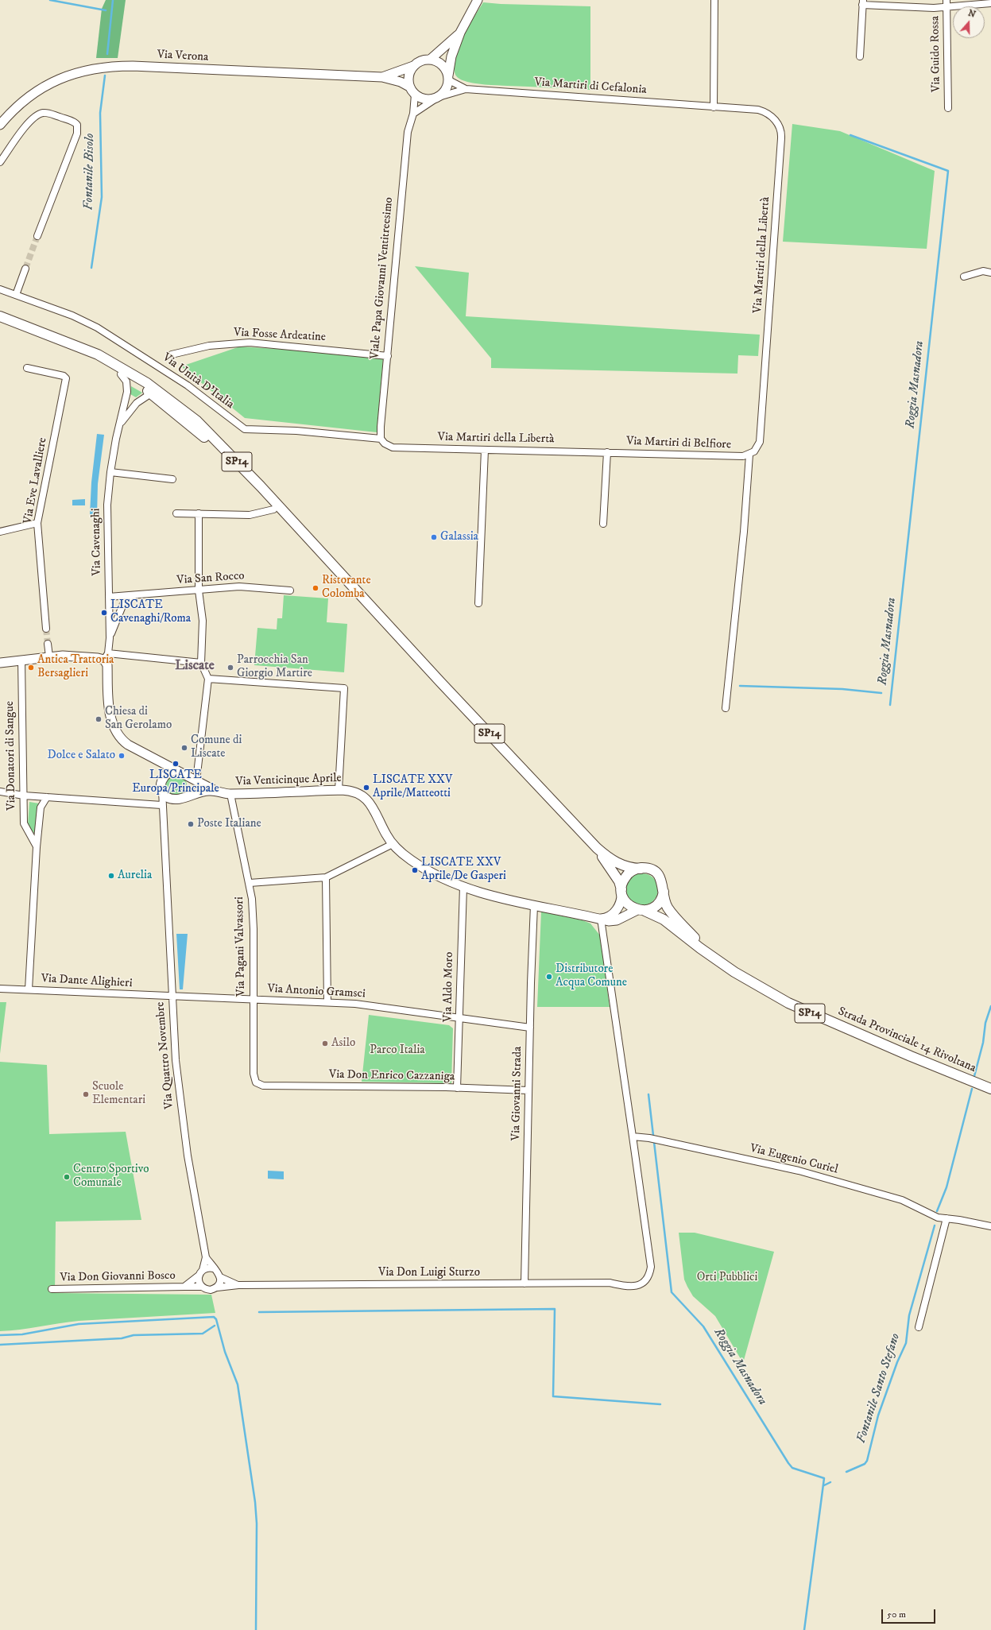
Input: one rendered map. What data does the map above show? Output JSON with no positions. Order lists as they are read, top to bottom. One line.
{"streets":{"main road":["SP14","Strada Provinciale 14 Rivoltana"],"street":["Via Guido Rossa","Via Verona","Via Martiri di Cefalonia","Via Martiri della Libertà","Viale Papa Giovanni Ventitreesimo","Via Fosse Ardeatine","Via Unità D'Italia","Via Martiri di Belfiore","Via Eve Lavalliere","Via Cavenaghi","Via San Rocco","Via Donatori di Sangue","Via Venticinque Aprile","Via Pagani Valvassori","Via Dante Alighieri","Via Aldo Moro","Via Antonio Gramsci","Via Quattro Novembre","Via Don Enrico Cazzaniga","Via Giovanni Strada","Via Eugenio Curiel","Via Don Luigi Sturzo","Via Don Giovanni Bosco"]},"crossings":[["Via Verona","Via Martiri di Cefalonia"],["Via Verona","Viale Papa Giovanni Ventitreesimo"],["Via Martiri di Cefalonia","Via Martiri della Libertà"],["Via Martiri di Cefalonia","Viale Papa Giovanni Ventitreesimo"],["Via Martiri della Libertà","Viale Papa Giovanni Ventitreesimo"],["Via Martiri della Libertà","Via Unità D'Italia"],["Via Martiri della Libertà","Via Martiri di Belfiore"],["Viale Papa Giovanni Ventitreesimo","Via Fosse Ardeatine"],["Viale Papa Giovanni Ventitreesimo","Via Unità D'Italia"],["Via Cavenaghi","Via San Rocco"],["Via Cavenaghi","Strada Provinciale 14 Rivoltana"],["Via Venticinque Aprile","Via Pagani Valvassori"],["Via Venticinque Aprile","Via Aldo Moro"],["Via Venticinque Aprile","Strada Provinciale 14 Rivoltana"],["Via Venticinque Aprile","Via Quattro Novembre"],["Via Venticinque Aprile","Via Giovanni Strada"],["Via Pagani Valvassori","Via Antonio Gramsci"],["Via Pagani Valvassori","Via Don Enrico Cazzaniga"],["Via Dante Alighieri","Via Antonio Gramsci"],["Via Dante Alighieri","Via Quattro Novembre"],["Via Aldo Moro","Via Antonio Gramsci"],["Via Aldo Moro","Via Don Enrico Cazzaniga"],["Via Antonio Gramsci","Via Quattro Novembre"],["Via Antonio Gramsci","Via Giovanni Strada"],["Via Quattro Novembre","Via Don Luigi Sturzo"],["Via Quattro Novembre","Via Don Giovanni Bosco"],["Via Don Enrico Cazzaniga","Via Giovanni Strada"],["Via Giovanni Strada","Via Don Luigi Sturzo"],["Via Eugenio Curiel","Via Don Luigi Sturzo"],["Via Don Luigi Sturzo","Via Don Giovanni Bosco"]],"districts":["Liscate"],"water":["Fontanile Bisolo","Roggia Masnadora","Fontanile Santo Stefano"],"parks":["Parco Italia","Orti Pubblici"],"places":["Galassia","Ristorante Colomba","LISCATE Cavenaghi/Roma","Antica Trattoria Bersaglieri","Parrocchia San Giorgio Martire","Chiesa di San Gerolamo","Comune di Liscate","Dolce e Salato","LISCATE Europa/Principale","LISCATE XXV Aprile/Matteotti","Poste Italiane","LISCATE XXV Aprile/De Gasperi","Aurelia","Distributore Acqua Comune","Asilo","Scuole Elementari","Centro Sportivo Comunale"],"scale_bar":"50 m","north":"top"}
